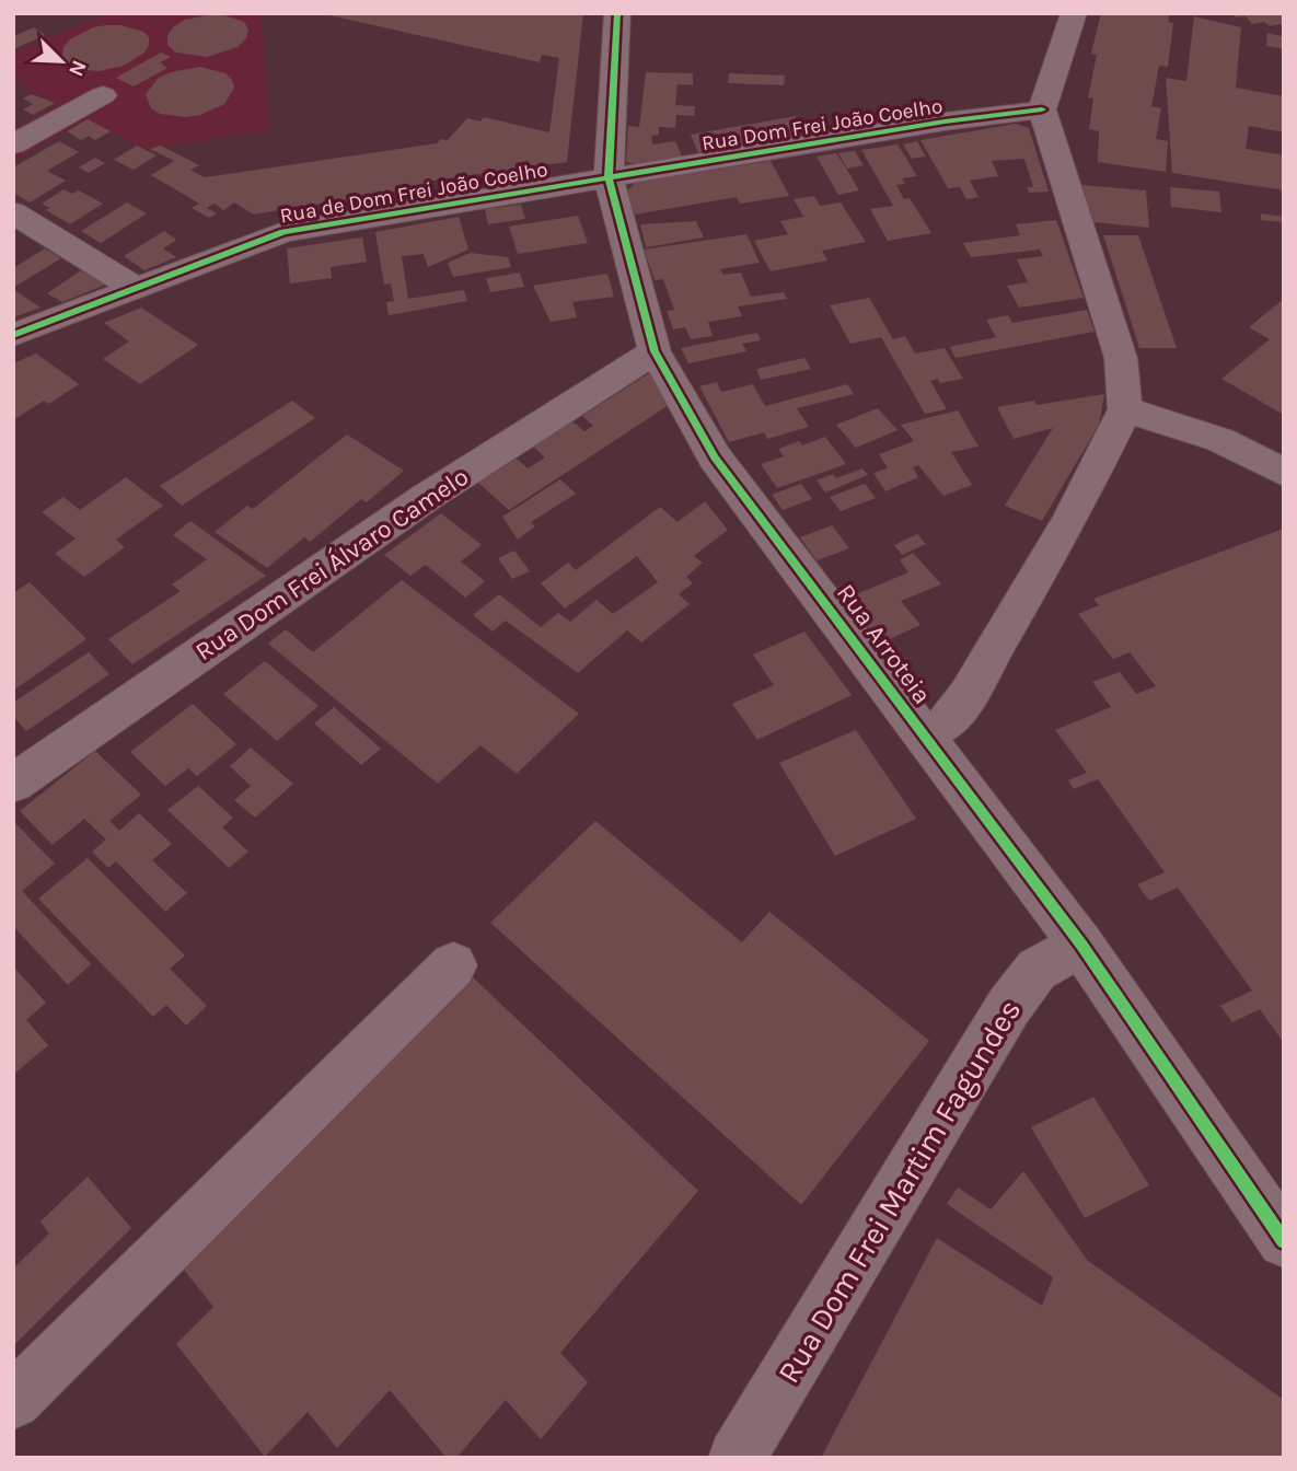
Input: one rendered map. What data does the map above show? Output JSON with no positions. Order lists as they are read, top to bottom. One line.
{"streets":{"street":["Rua Dom Frei João Coelho","Rua de Dom Frei João Coelho","Rua Dom Frei Álvaro Camelo","Rua Arroteia","Rua Dom Frei Martim Fagundes"]},"crossings":[["Rua Dom Frei João Coelho","Rua de Dom Frei João Coelho"],["Rua Dom Frei João Coelho","Rua Arroteia"],["Rua de Dom Frei João Coelho","Rua Arroteia"],["Rua Dom Frei Álvaro Camelo","Rua Arroteia"],["Rua Arroteia","Rua Dom Frei Martim Fagundes"]],"north":"bottom right"}
